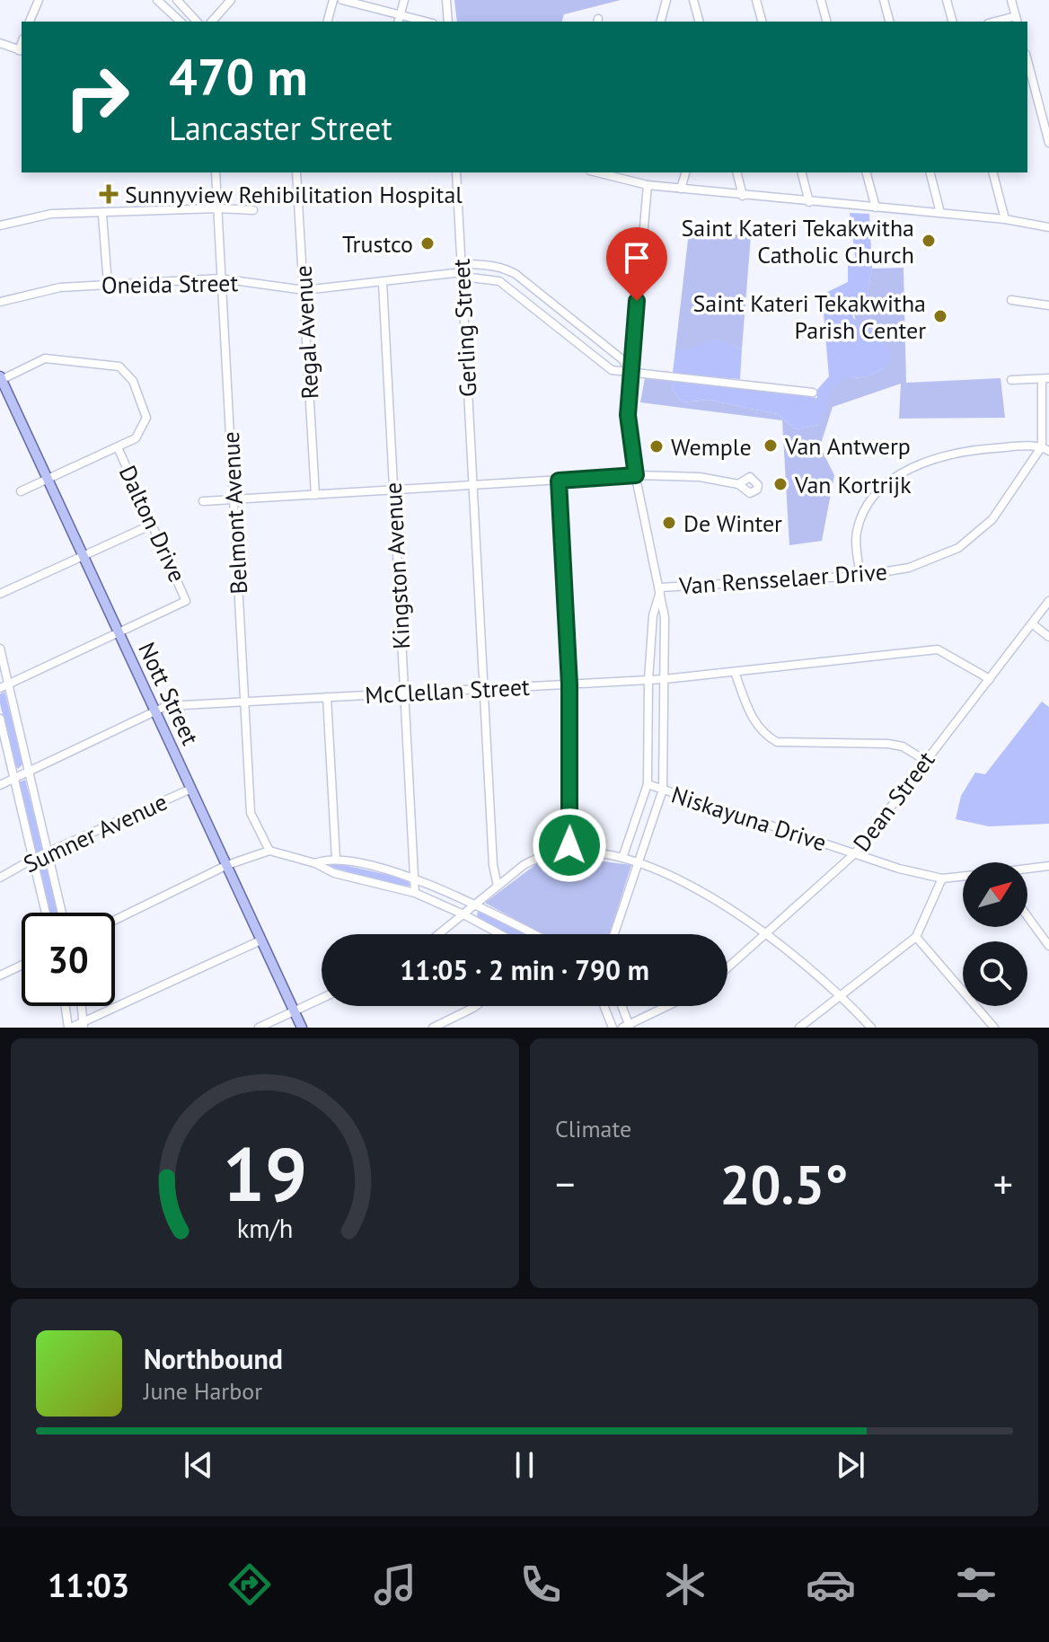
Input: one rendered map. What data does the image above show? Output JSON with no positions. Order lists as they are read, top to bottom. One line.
{"streets":{"main road":["Nott Street"],"street":["Oneida Street","Gerling Street","Regal Avenue","Belmont Avenue","Dalton Drive","Kingston Avenue","Van Rensselaer Drive","McClellan Street","Dean Street","Niskayuna Drive","Sumner Avenue"]},"crossings":[["Oneida Street","Gerling Street"],["Oneida Street","Regal Avenue"],["Oneida Street","Belmont Avenue"],["Oneida Street","Kingston Avenue"],["Gerling Street","McClellan Street"],["Belmont Avenue","McClellan Street"],["Dalton Drive","Nott Street"],["Kingston Avenue","McClellan Street"],["McClellan Street","Nott Street"],["McClellan Street","Dean Street"],["Nott Street","Sumner Avenue"],["Dean Street","Niskayuna Drive"]],"places":{"health":["Sunnyview Rehibilitation Hospital"],"other":["Saint Kateri Tekakwitha Catholic Church","Trustco","Saint Kateri Tekakwitha Parish Center","Van Antwerp","Wemple","Van Kortrijk","De Winter"]},"north":"top right","page":{"turn":["470 m","Lancaster Street"],"limit":"30","trip":"11:05 · 2 min · 790 m","tile":"Climate","heat":["−","20.5°","+"],"song":["Northbound","June Harbor"],"tabs":"11:03","gauge":["19","km/h"]}}
